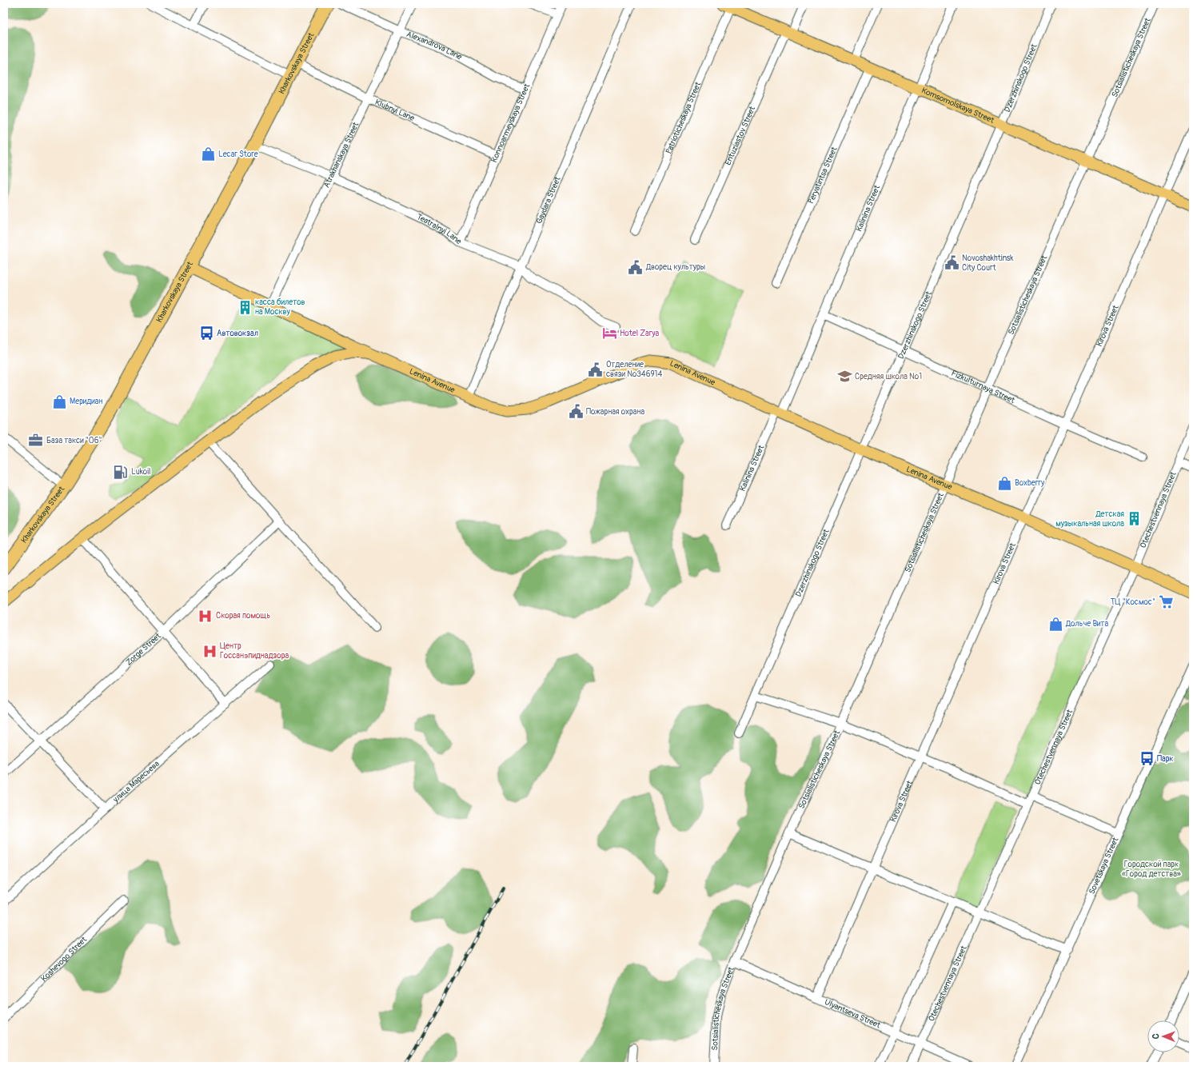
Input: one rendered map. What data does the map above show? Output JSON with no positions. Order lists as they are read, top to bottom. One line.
{"streets":{"highway":["Kharkovskaya Street"],"main road":["Komsomolskaya Street","Lenina Avenue"],"street":["Alexandrova Lane","Sotsialisticheskaya Street","Dzerzhinskogo Street","Klubnyi Lane","Patrioticheskaya Street","Konnoarmeyskaya Street","Entuziastov Street","Atrakhanskaya Street","Peryatintsa Street","Gaydara Street","Kalinina Street","Teatralnyi Lane","Kirova Street","Fizkulturnaya Street","Otechestvennaya Street","Zorge Street","улица Маресьева","Sovetskaya Street","Koshevogo Street","Ulyantseva Street"]},"crossings":[["Alexandrova Lane","Konnoarmeyskaya Street"],["Alexandrova Lane","Atrakhanskaya Street"],["Sotsialisticheskaya Street","Komsomolskaya Street"],["Sotsialisticheskaya Street","Lenina Avenue"],["Sotsialisticheskaya Street","Fizkulturnaya Street"],["Sotsialisticheskaya Street","Ulyantseva Street"],["Kharkovskaya Street","Klubnyi Lane"],["Kharkovskaya Street","Teatralnyi Lane"],["Kharkovskaya Street","Lenina Avenue"],["Dzerzhinskogo Street","Komsomolskaya Street"],["Dzerzhinskogo Street","Lenina Avenue"],["Dzerzhinskogo Street","Fizkulturnaya Street"],["Komsomolskaya Street","Patrioticheskaya Street"],["Komsomolskaya Street","Entuziastov Street"],["Komsomolskaya Street","Peryatintsa Street"],["Komsomolskaya Street","Kalinina Street"],["Komsomolskaya Street","Kirova Street"],["Klubnyi Lane","Konnoarmeyskaya Street"],["Klubnyi Lane","Atrakhanskaya Street"],["Konnoarmeyskaya Street","Teatralnyi Lane"],["Atrakhanskaya Street","Teatralnyi Lane"],["Atrakhanskaya Street","Lenina Avenue"],["Gaydara Street","Teatralnyi Lane"],["Gaydara Street","Lenina Avenue"],["Kalinina Street","Lenina Avenue"],["Kalinina Street","Fizkulturnaya Street"],["Kirova Street","Lenina Avenue"],["Kirova Street","Fizkulturnaya Street"],["Kirova Street","Ulyantseva Street"],["Lenina Avenue","Otechestvennaya Street"],["Otechestvennaya Street","Ulyantseva Street"]],"parks":["Городской парк «Город детства»"],"places":{"shop":["Lecar Store","Меридиан","Boxberry","Дольче Вита"],"public building":["Novoshakhtinsk City Court","Дворец культуры","Отделение связи №346914","Пожарная охрана"],"building":["касса билетов на Москву","Детская музыкальная школа"],"bus stop":["Автовокзал","Парк"],"hotel":["Hotel Zarya"],"school or university":["Средняя школа №1"],"office":["База такси \"06\""],"fuel station":["Lukoil"],"supermarket":["ТЦ \"Космос\""],"hospital":["Скорая помощь","Центр Госсанэпиднадзора"]},"north":"left"}
